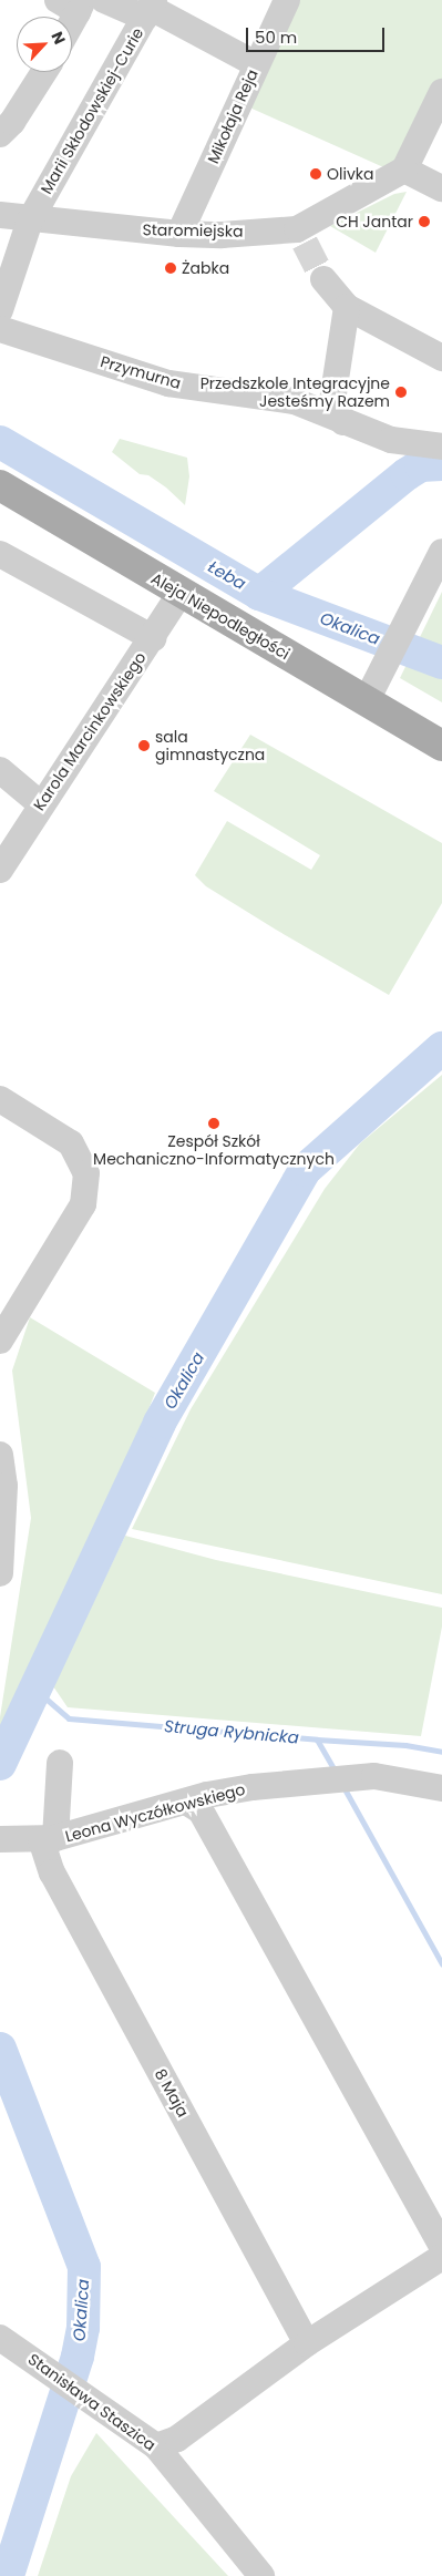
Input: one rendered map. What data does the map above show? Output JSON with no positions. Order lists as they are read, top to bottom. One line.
{"streets":{"main road":["Aleja Niepodległości"],"street":["Marii Skłodowskiej-Curie","Mikołaja Reja","Staromiejska","Przymurna","Karola Marcinkowskiego","Leona Wyczółkowskiego","8 Maja","Stanisława Staszica"]},"crossings":[["Marii Skłodowskiej-Curie","Staromiejska"],["Mikołaja Reja","Staromiejska"],["Aleja Niepodległości","Karola Marcinkowskiego"],["Leona Wyczółkowskiego","8 Maja"]],"water":["Łeba","Okalica","Struga Rybnicka"],"places":["Olivka","CH Jantar","Żabka","Przedszkole Integracyjne Jesteśmy Razem","sala gimnastyczna","Zespół Szkół Mechaniczno-Informatycznych"],"scale_bar":"50 m","north":"top right"}
